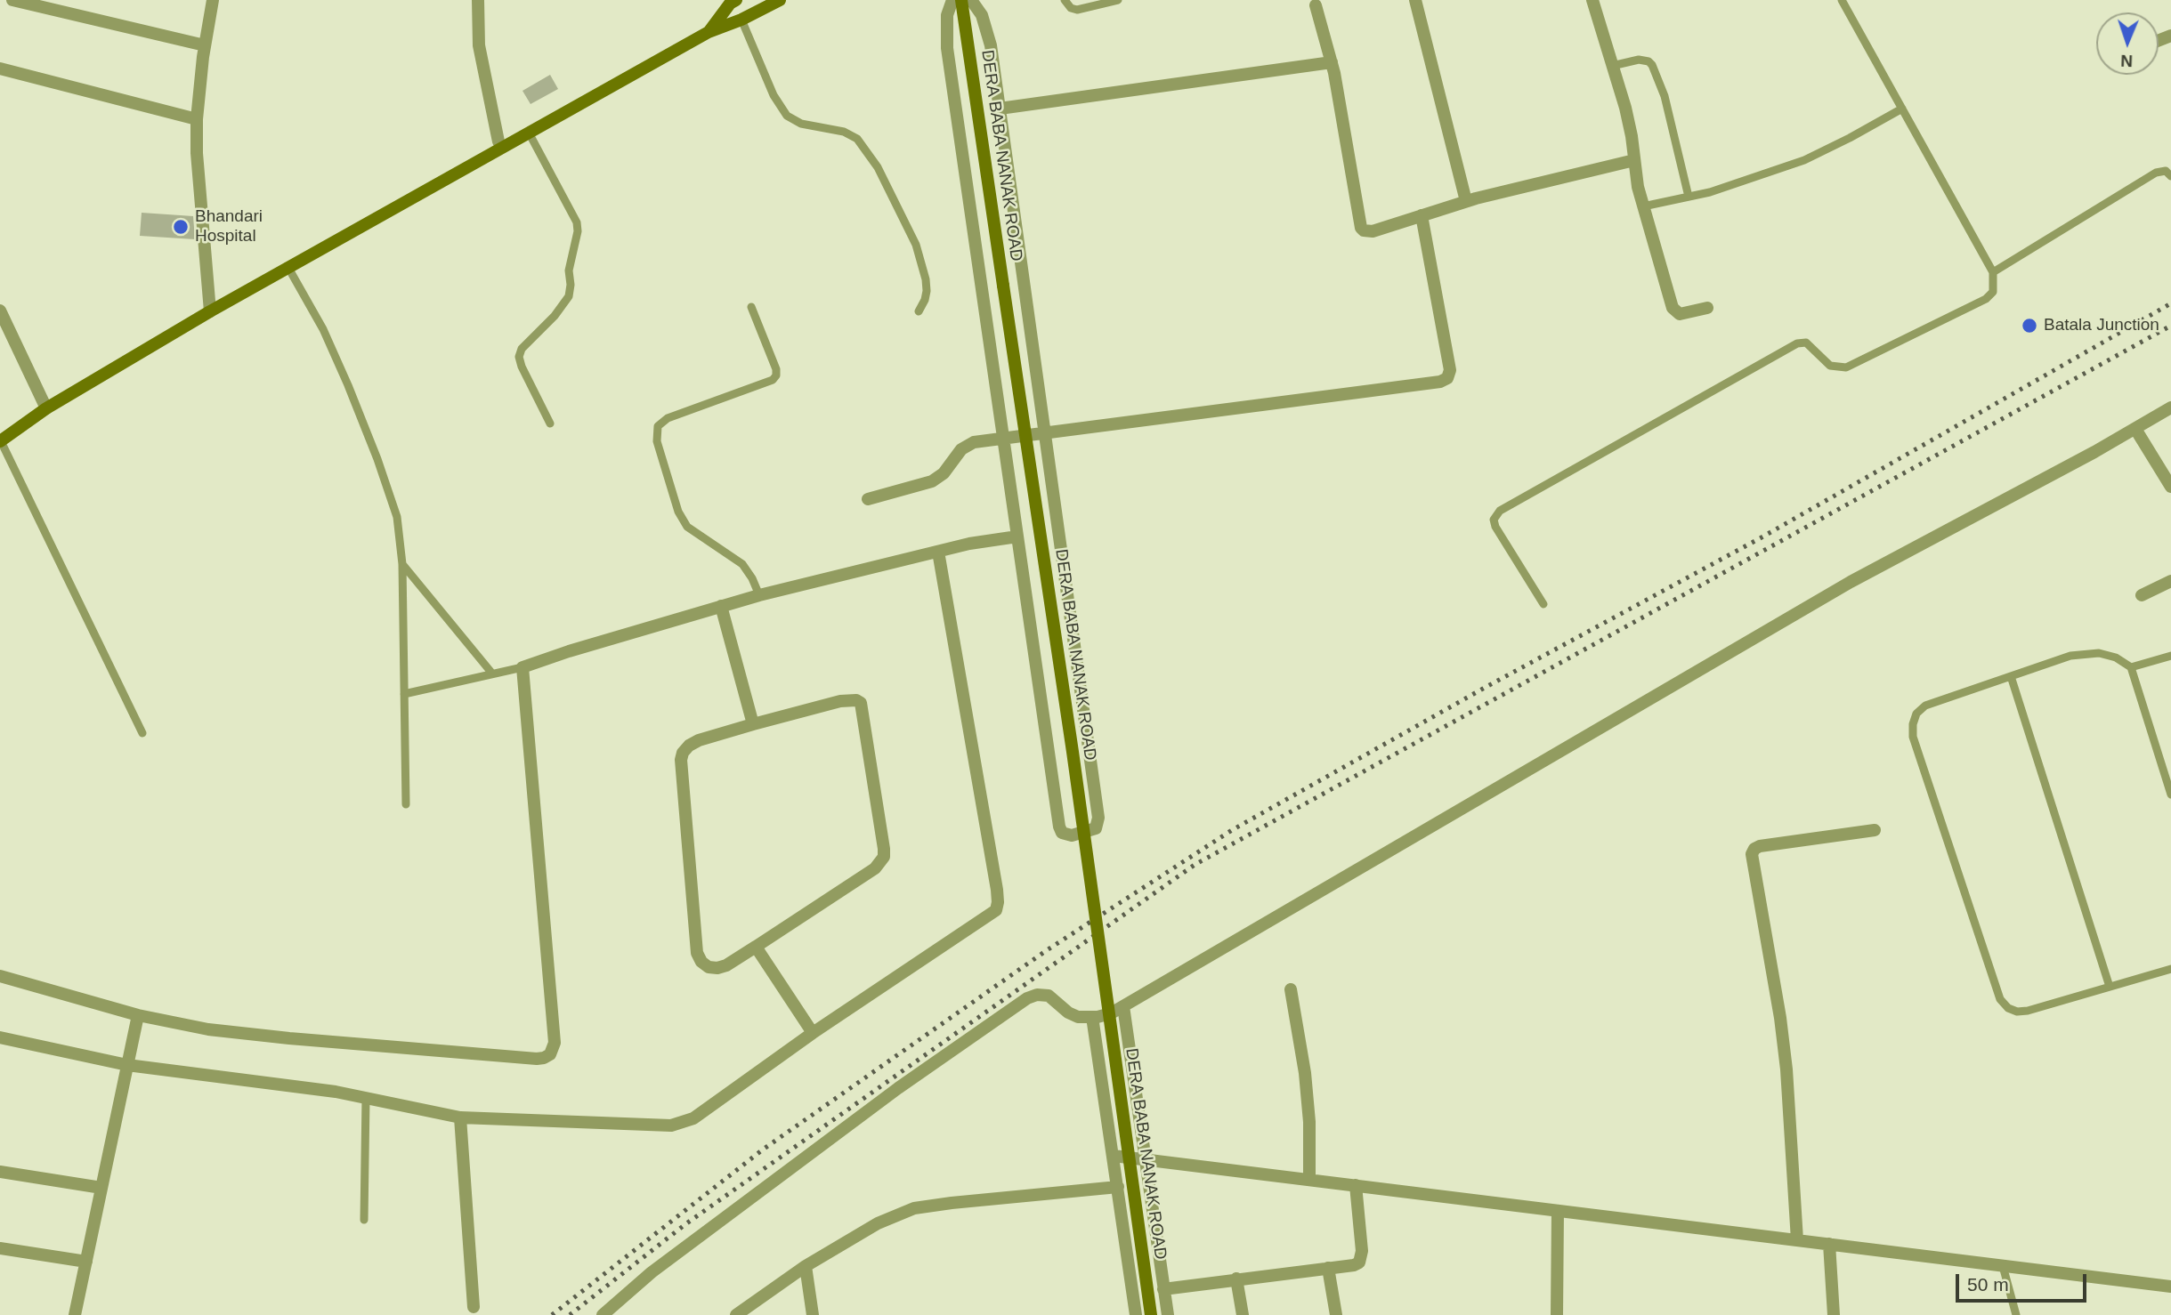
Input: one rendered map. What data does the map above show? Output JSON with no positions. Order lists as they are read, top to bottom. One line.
{"streets":{"main road":["DERA BABA NANAK ROAD"]},"places":["Bhandari Hospital","Batala Junction"],"scale_bar":"50 m","north":"bottom"}
